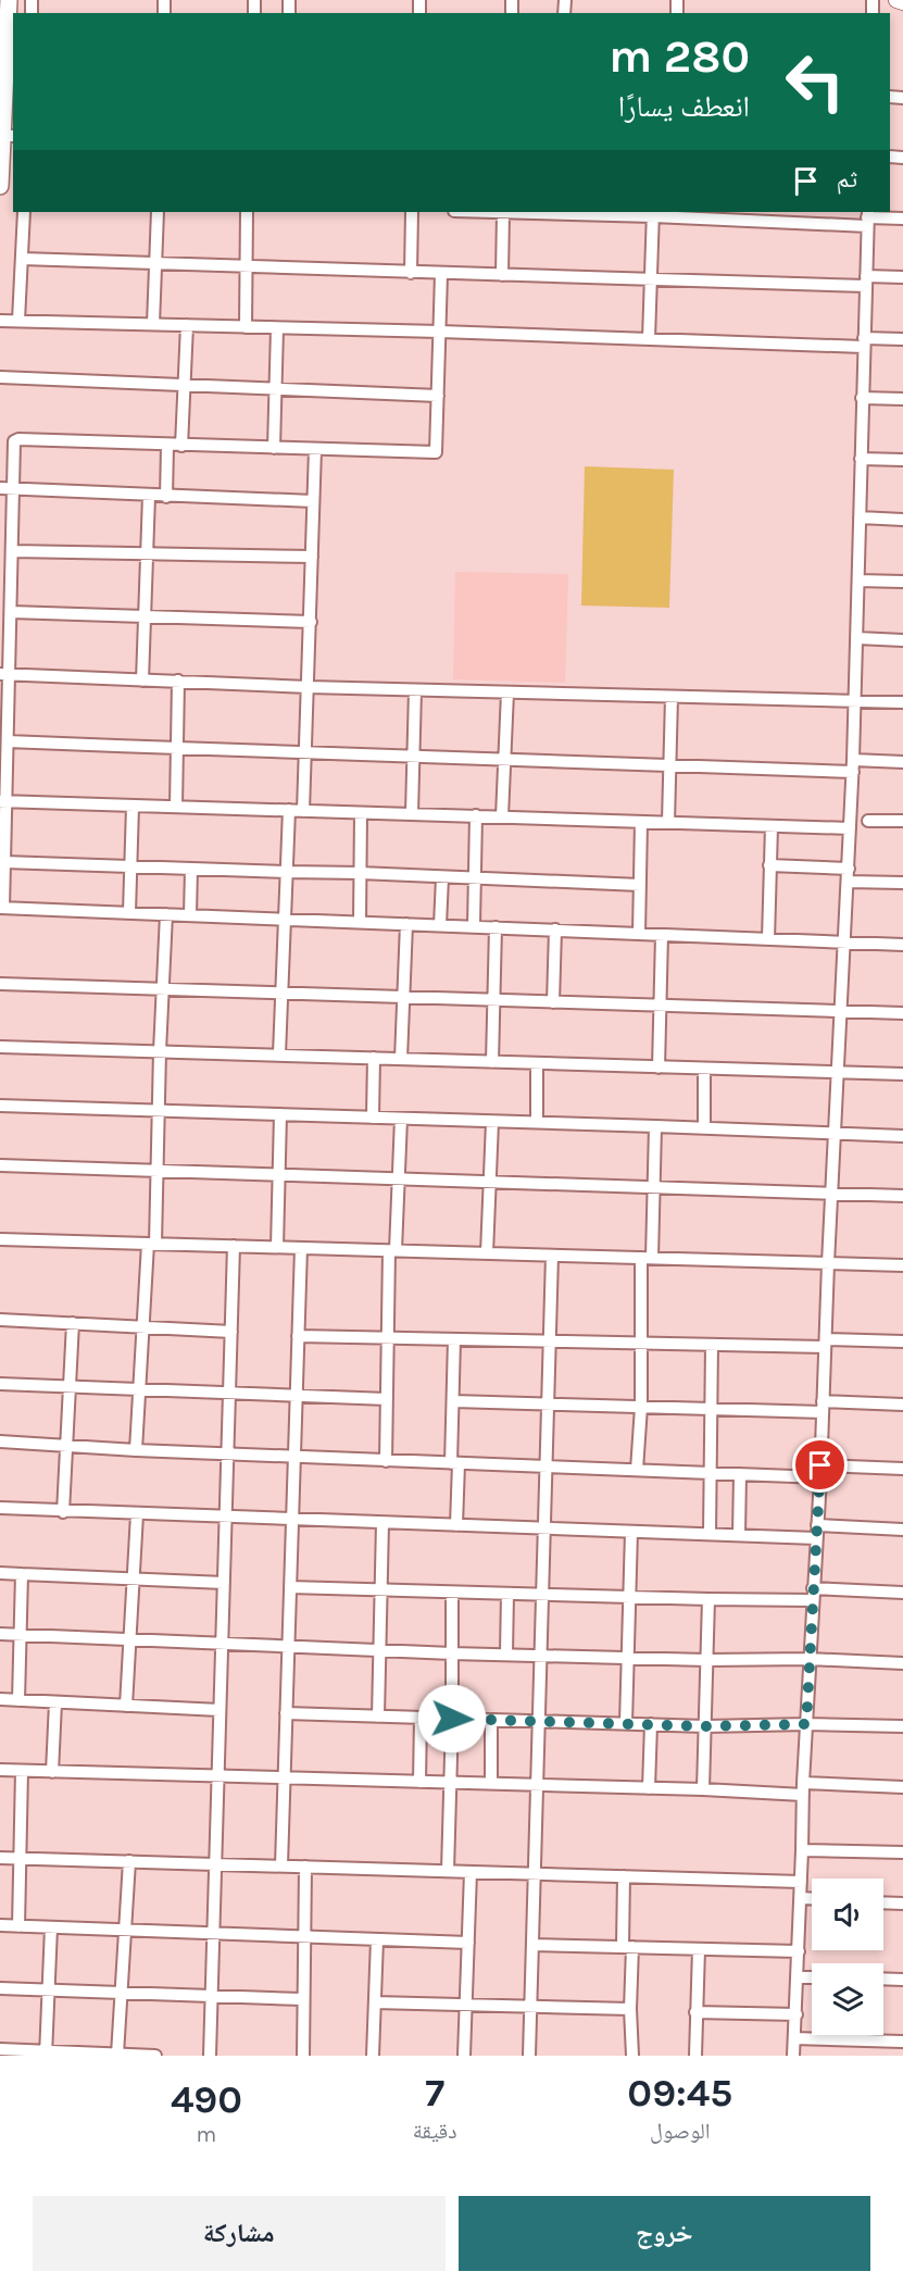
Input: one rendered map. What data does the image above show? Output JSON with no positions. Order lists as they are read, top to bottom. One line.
{"page":{"turn":["280 m","انعطف يسارًا"],"then":"ثم","eta":["09:45","الوصول","7","دقيقة","490","m"],"buttons":["خروج","مشاركة"]}}
